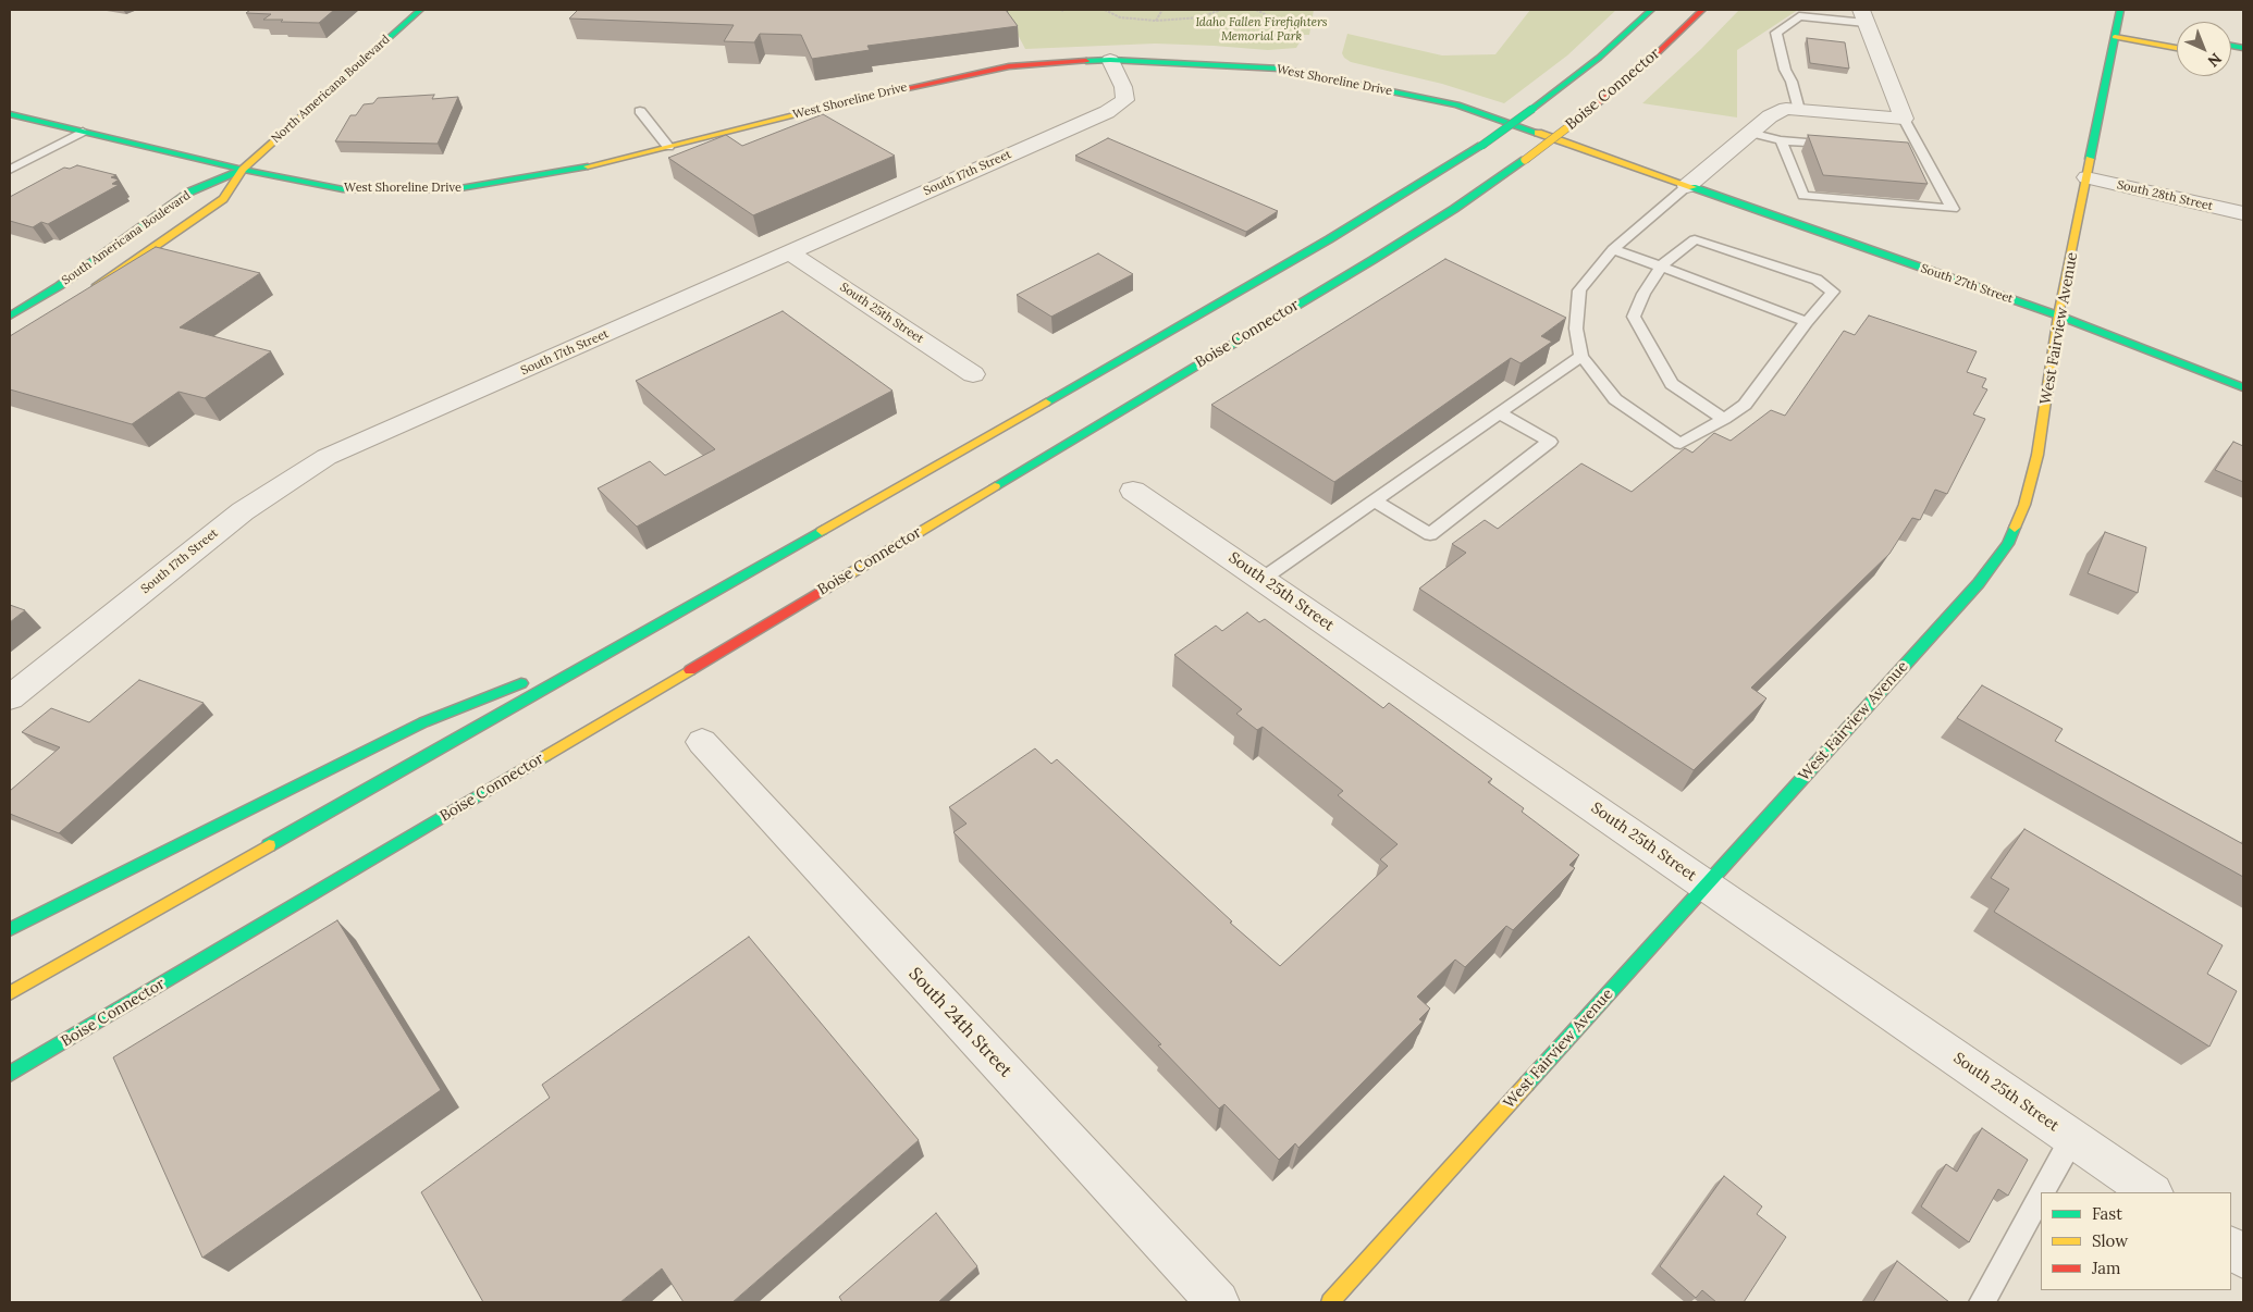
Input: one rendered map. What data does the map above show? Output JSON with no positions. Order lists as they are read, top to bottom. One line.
{"streets":{"main road":["West Shoreline Drive","North Americana Boulevard","Boise Connector","South Americana Boulevard","South 27th Street","West Fairview Avenue"],"street":["South 17th Street","South 28th Street","South 25th Street","South 24th Street"]},"crossings":[["West Shoreline Drive","North Americana Boulevard"],["West Shoreline Drive","South 17th Street"],["West Shoreline Drive","South Americana Boulevard"],["West Shoreline Drive","South 27th Street"],["North Americana Boulevard","South Americana Boulevard"],["South 17th Street","South 25th Street"],["South 28th Street","West Fairview Avenue"],["South 27th Street","West Fairview Avenue"],["South 25th Street","West Fairview Avenue"]],"parks":["Idaho Fallen Firefighters Memorial Park"],"legend":["Fast","Slow","Jam"],"north":"bottom right"}
